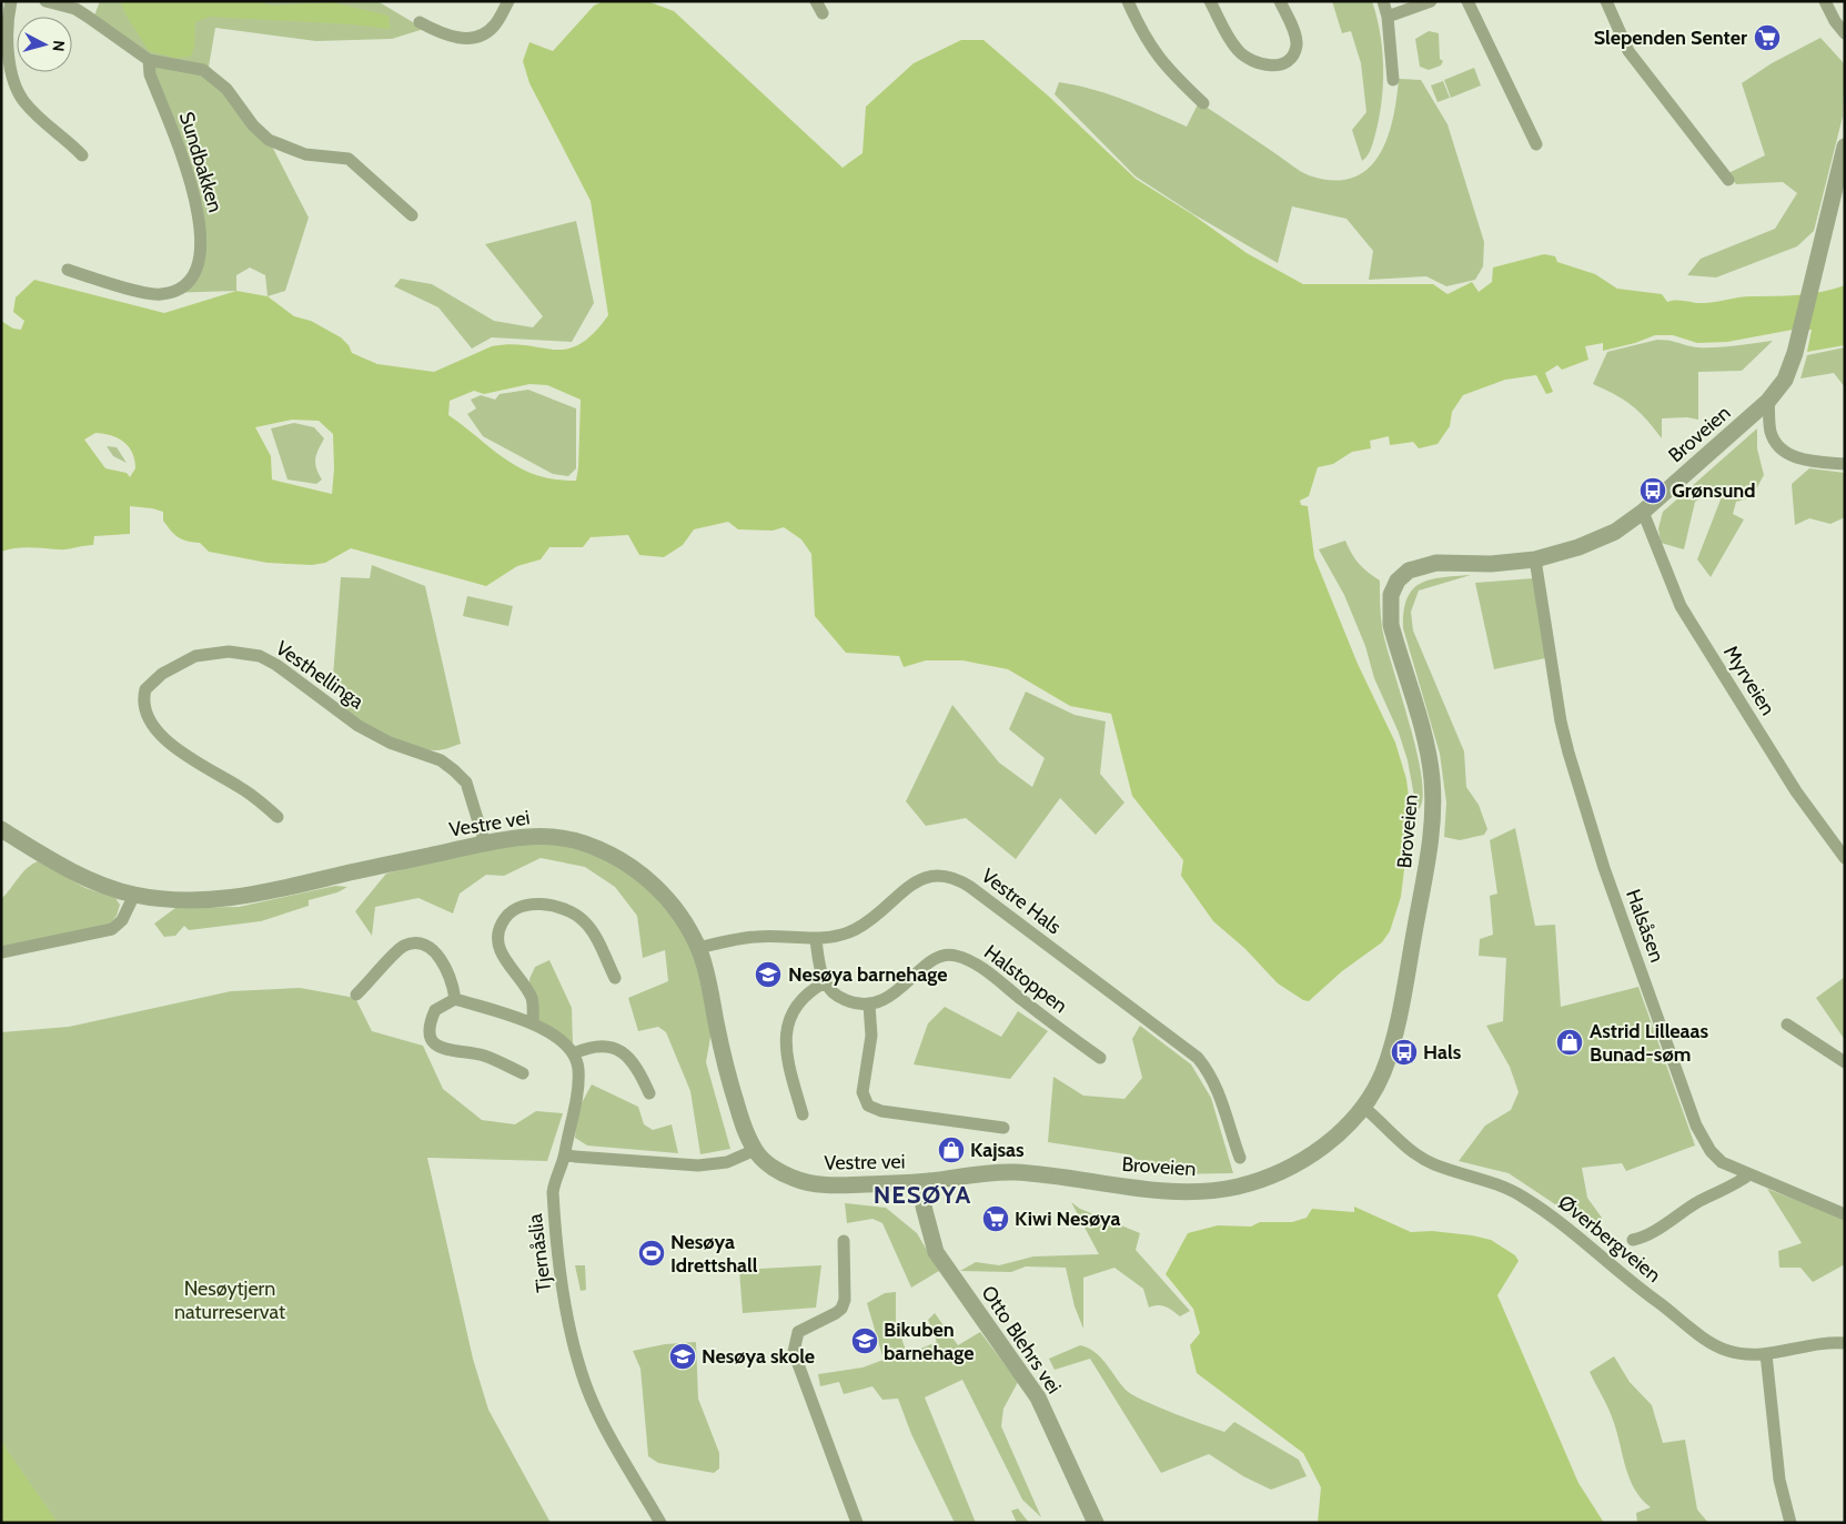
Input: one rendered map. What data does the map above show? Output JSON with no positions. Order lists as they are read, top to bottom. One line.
{"streets":{"street":["Sundbakken","Broveien","Vesthellinga","Myrveien","Vestre vei","Vestre Hals","Halsåsen","Halstoppen","Øverbergveien","Tjernåslia","Otto Blehrs vei"]},"crossings":[["Broveien","Myrveien"],["Broveien","Vestre vei"],["Broveien","Halsåsen"],["Broveien","Øverbergveien"],["Broveien","Otto Blehrs vei"],["Vesthellinga","Vestre vei"],["Vestre vei","Vestre Hals"],["Vestre vei","Otto Blehrs vei"]],"districts":["NESØYA"],"parks":["Nesøytjern naturreservat"],"places":{"supermarket":["Slependen Senter","Kiwi Nesøya"],"bus stop":["Grønsund","Hals"],"school or university":["Nesøya barnehage","Bikuben barnehage","Nesøya skole"],"shop":["Astrid Lilleaas Bunad-søm","Kajsas"],"sports":["Nesøya Idrettshall"]},"north":"right"}
